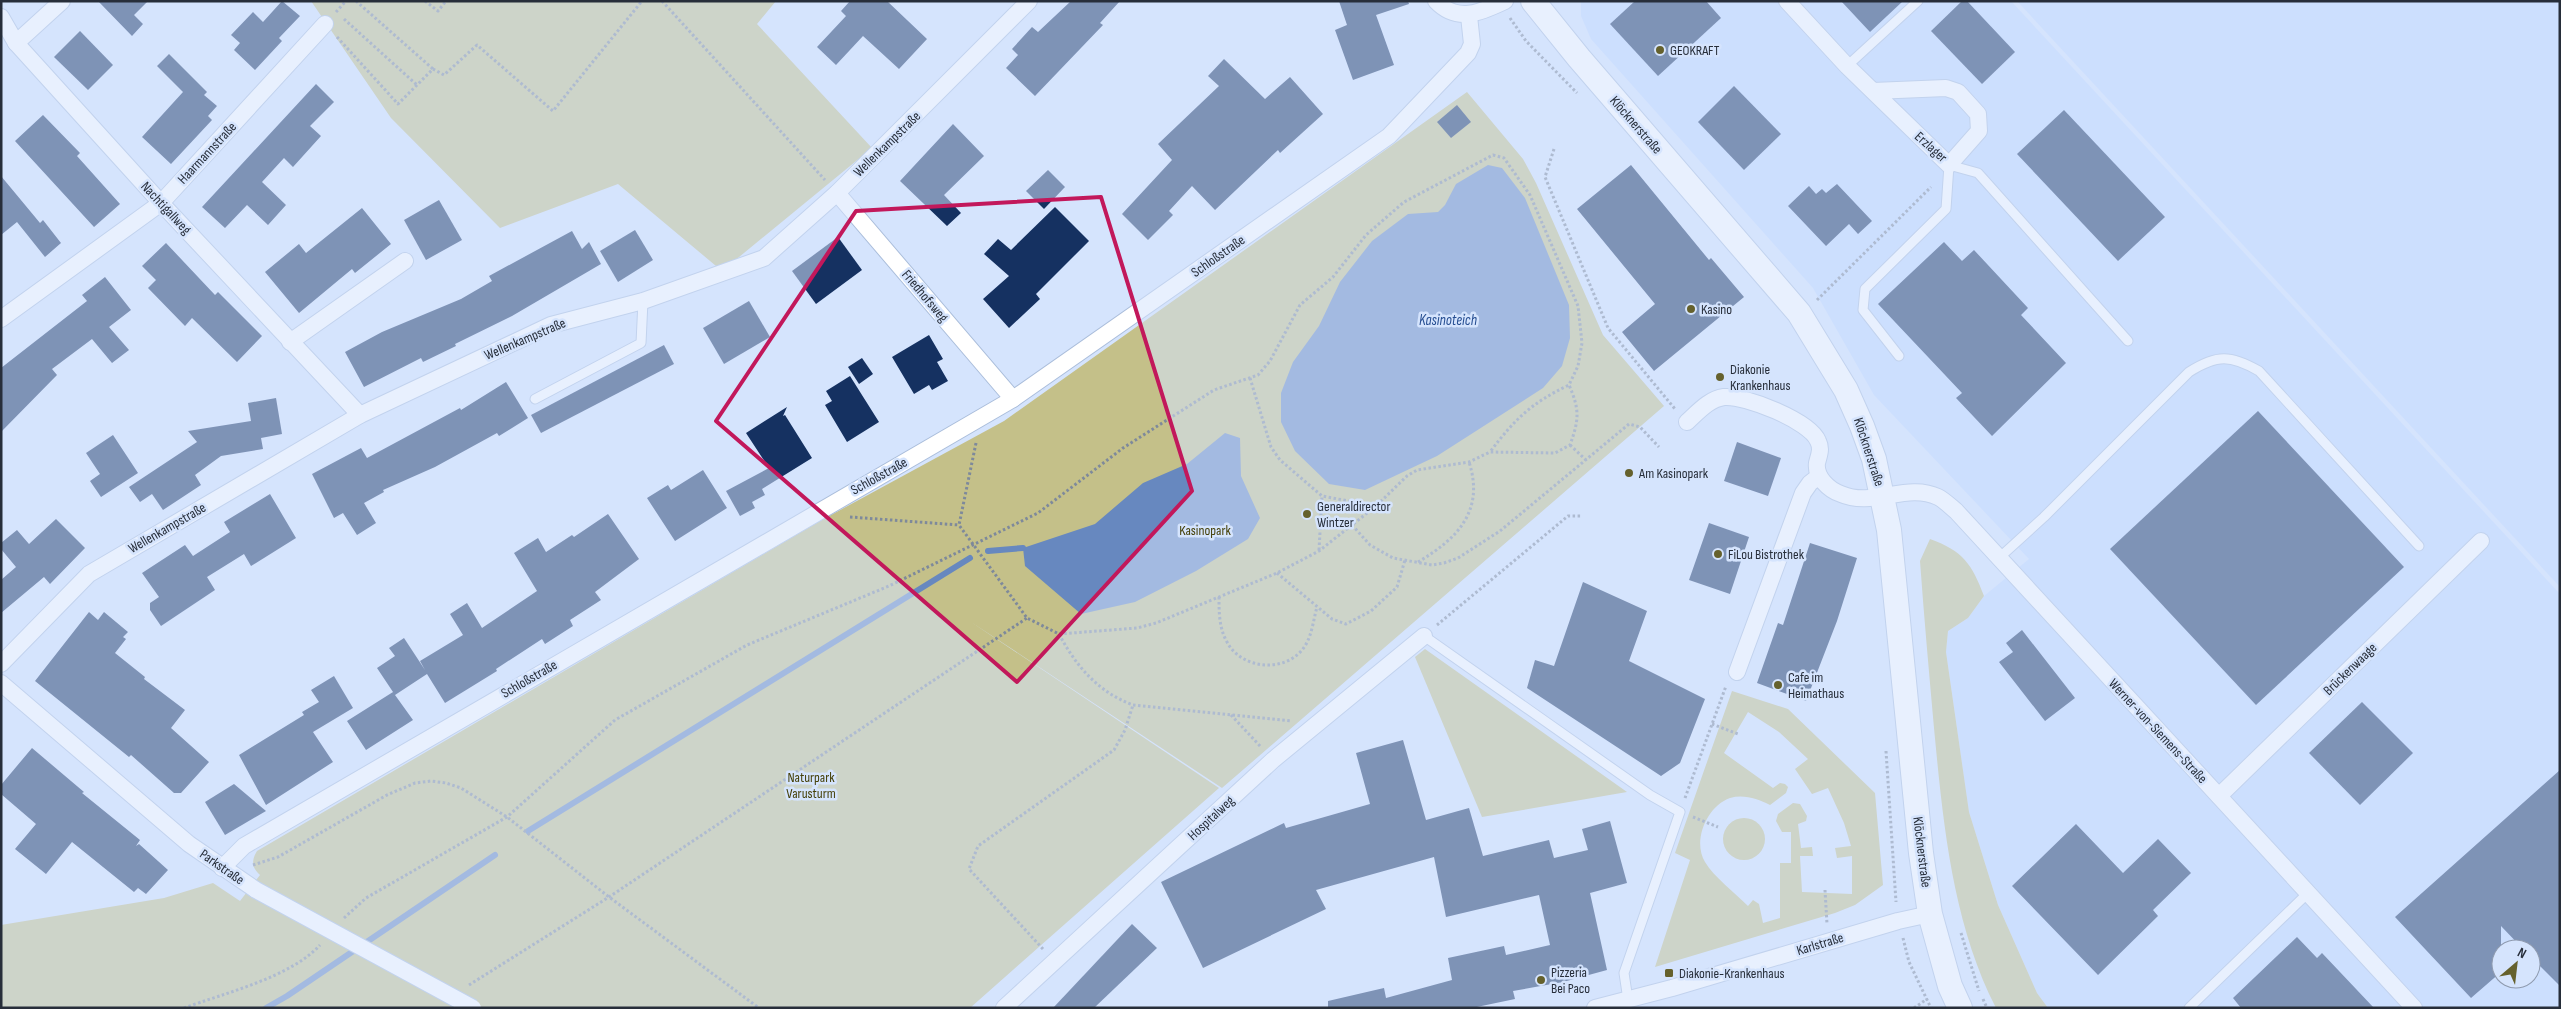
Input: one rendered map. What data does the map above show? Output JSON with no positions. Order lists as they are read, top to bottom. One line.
{"streets":{"main road":["Klöcknerstraße"],"street":["Wellenkampstraße","Erzlager","Haarmannstraße","Nachtigallweg","Schloßstraße","Friedhofsweg","Brückenwaage","Werner-von-Siemens-Straße","Hospitalweg","Parkstraße","Karlstraße"]},"crossings":[["Klöcknerstraße","Werner-von-Siemens-Straße"],["Klöcknerstraße","Karlstraße"],["Wellenkampstraße","Nachtigallweg"],["Wellenkampstraße","Friedhofsweg"],["Haarmannstraße","Nachtigallweg"],["Schloßstraße","Friedhofsweg"],["Schloßstraße","Parkstraße"],["Brückenwaage","Werner-von-Siemens-Straße"]],"water":["Kasinoteich"],"parks":["Kasinopark","Naturpark Varusturm"],"places":{"other":["GEOKRAFT","Kasino","Diakonie Krankenhaus","Am Kasinopark","Generaldirector Wintzer","FiLou Bistrothek","Cafe im Heimathaus","Pizzeria Bei Paco"],"transit":["Diakonie-Krankenhaus"]},"north":"top right"}
